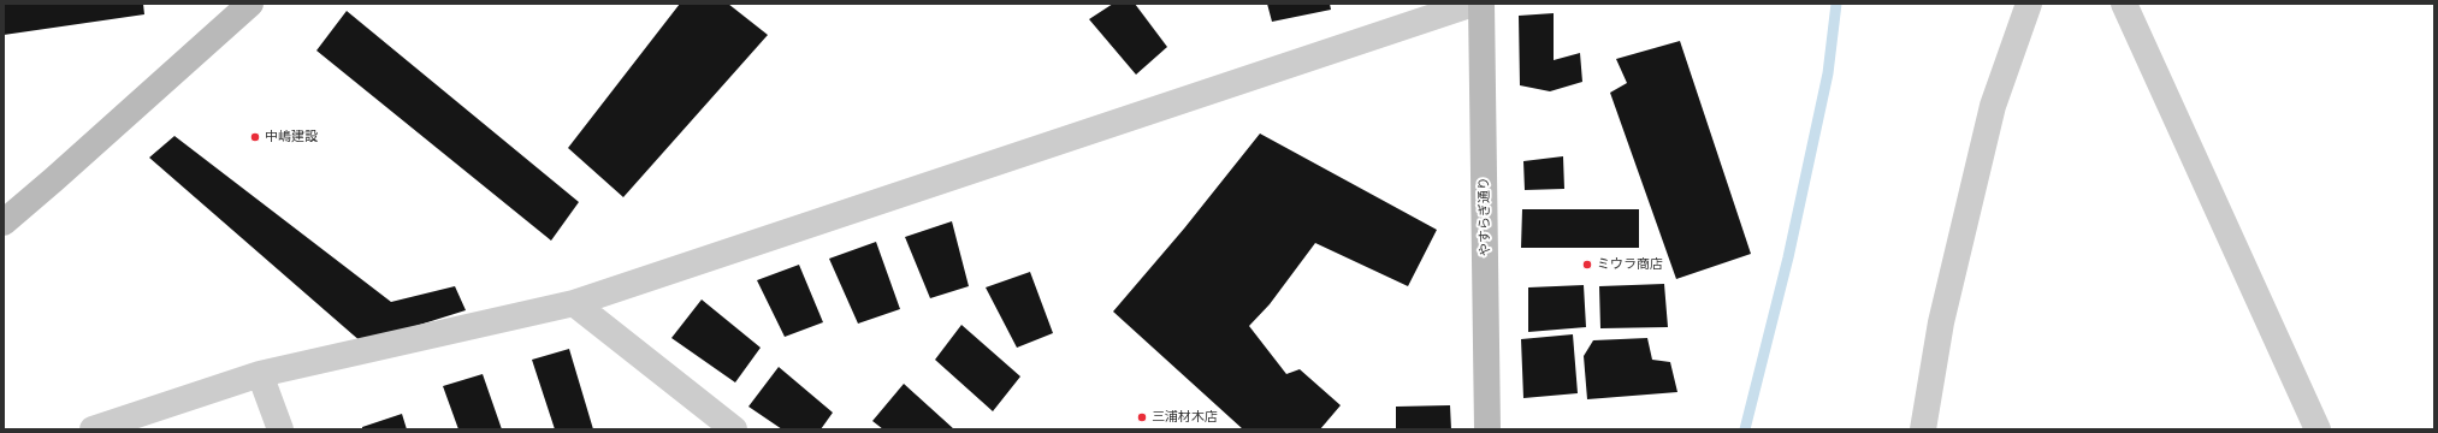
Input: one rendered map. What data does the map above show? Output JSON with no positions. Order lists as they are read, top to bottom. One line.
{"streets":{"street":["やすらぎ通り"]},"places":["中嶋建設","ミウラ商店","三浦材木店"]}
